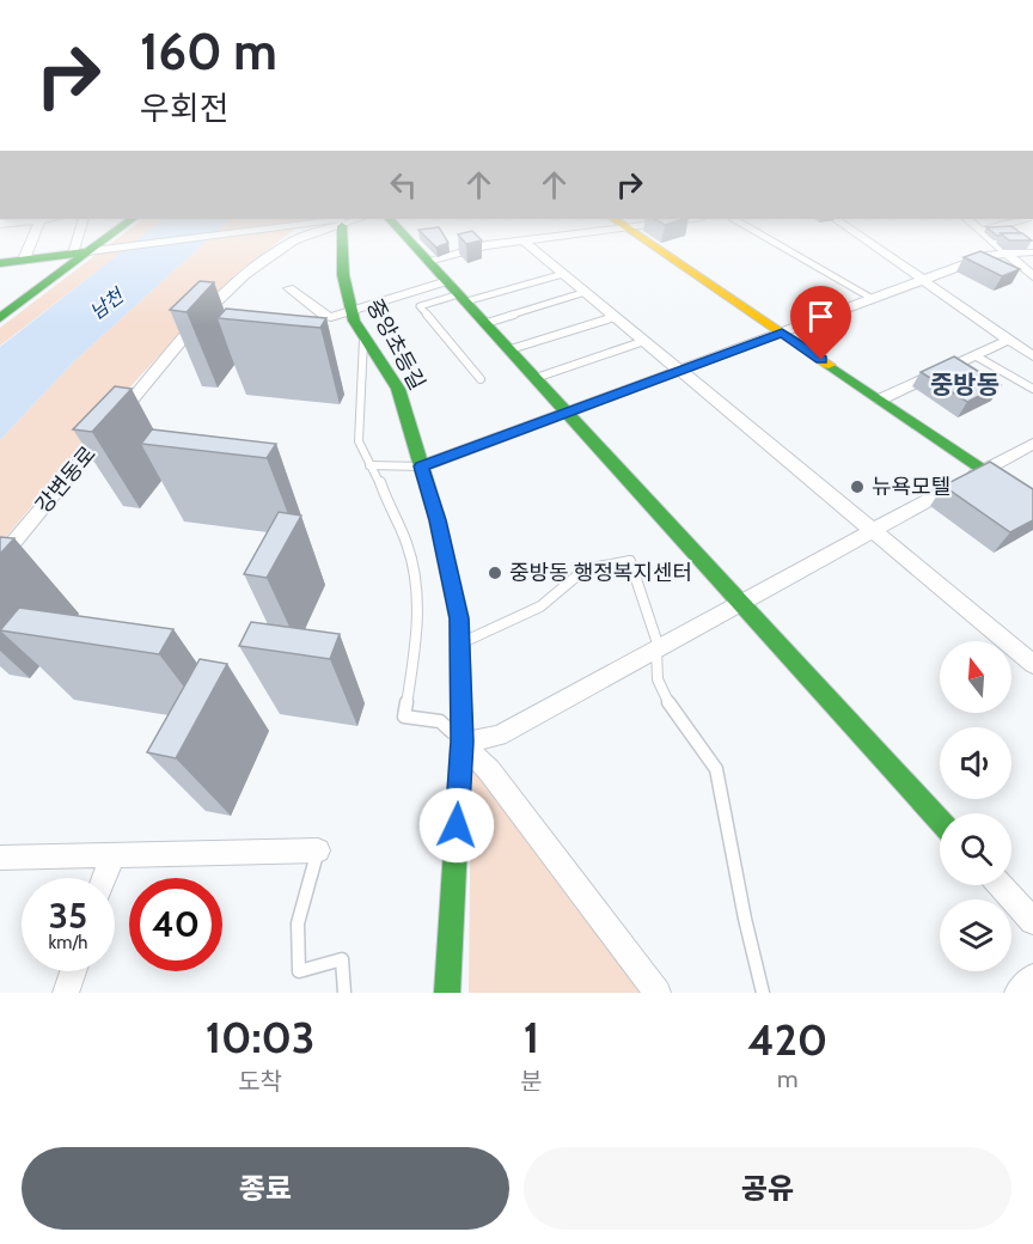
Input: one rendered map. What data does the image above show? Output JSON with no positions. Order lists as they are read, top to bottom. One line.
{"streets":{"street":["중앙초등길","강변동로"]},"districts":["중방동"],"water":["남천"],"places":["뉴욕모텔","중방동 행정복지센터"],"north":"top","page":{"turn":["160 m","우회전"],"speed":"35 km/h","limit":"40","eta":["10:03","도착","1","분","420","m"],"buttons":["종료","공유"]}}
